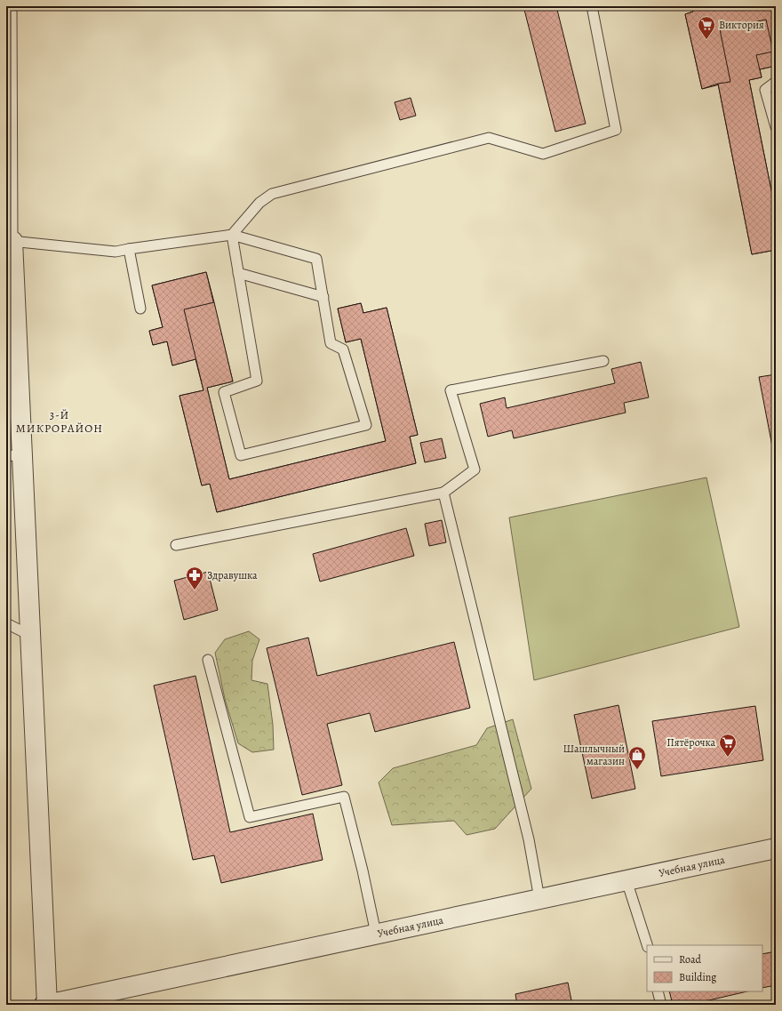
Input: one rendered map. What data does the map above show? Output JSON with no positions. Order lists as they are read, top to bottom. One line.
{"streets":{"street":["Учебная улица"]},"districts":["3-Й МИКРОРАЙОН"],"places":{"supermarket":["Виктория","Пятёрочка"],"pharmacy":["Здравушка"],"shop":["Шашлычный магазин"]},"legend":["Road","Building"]}
